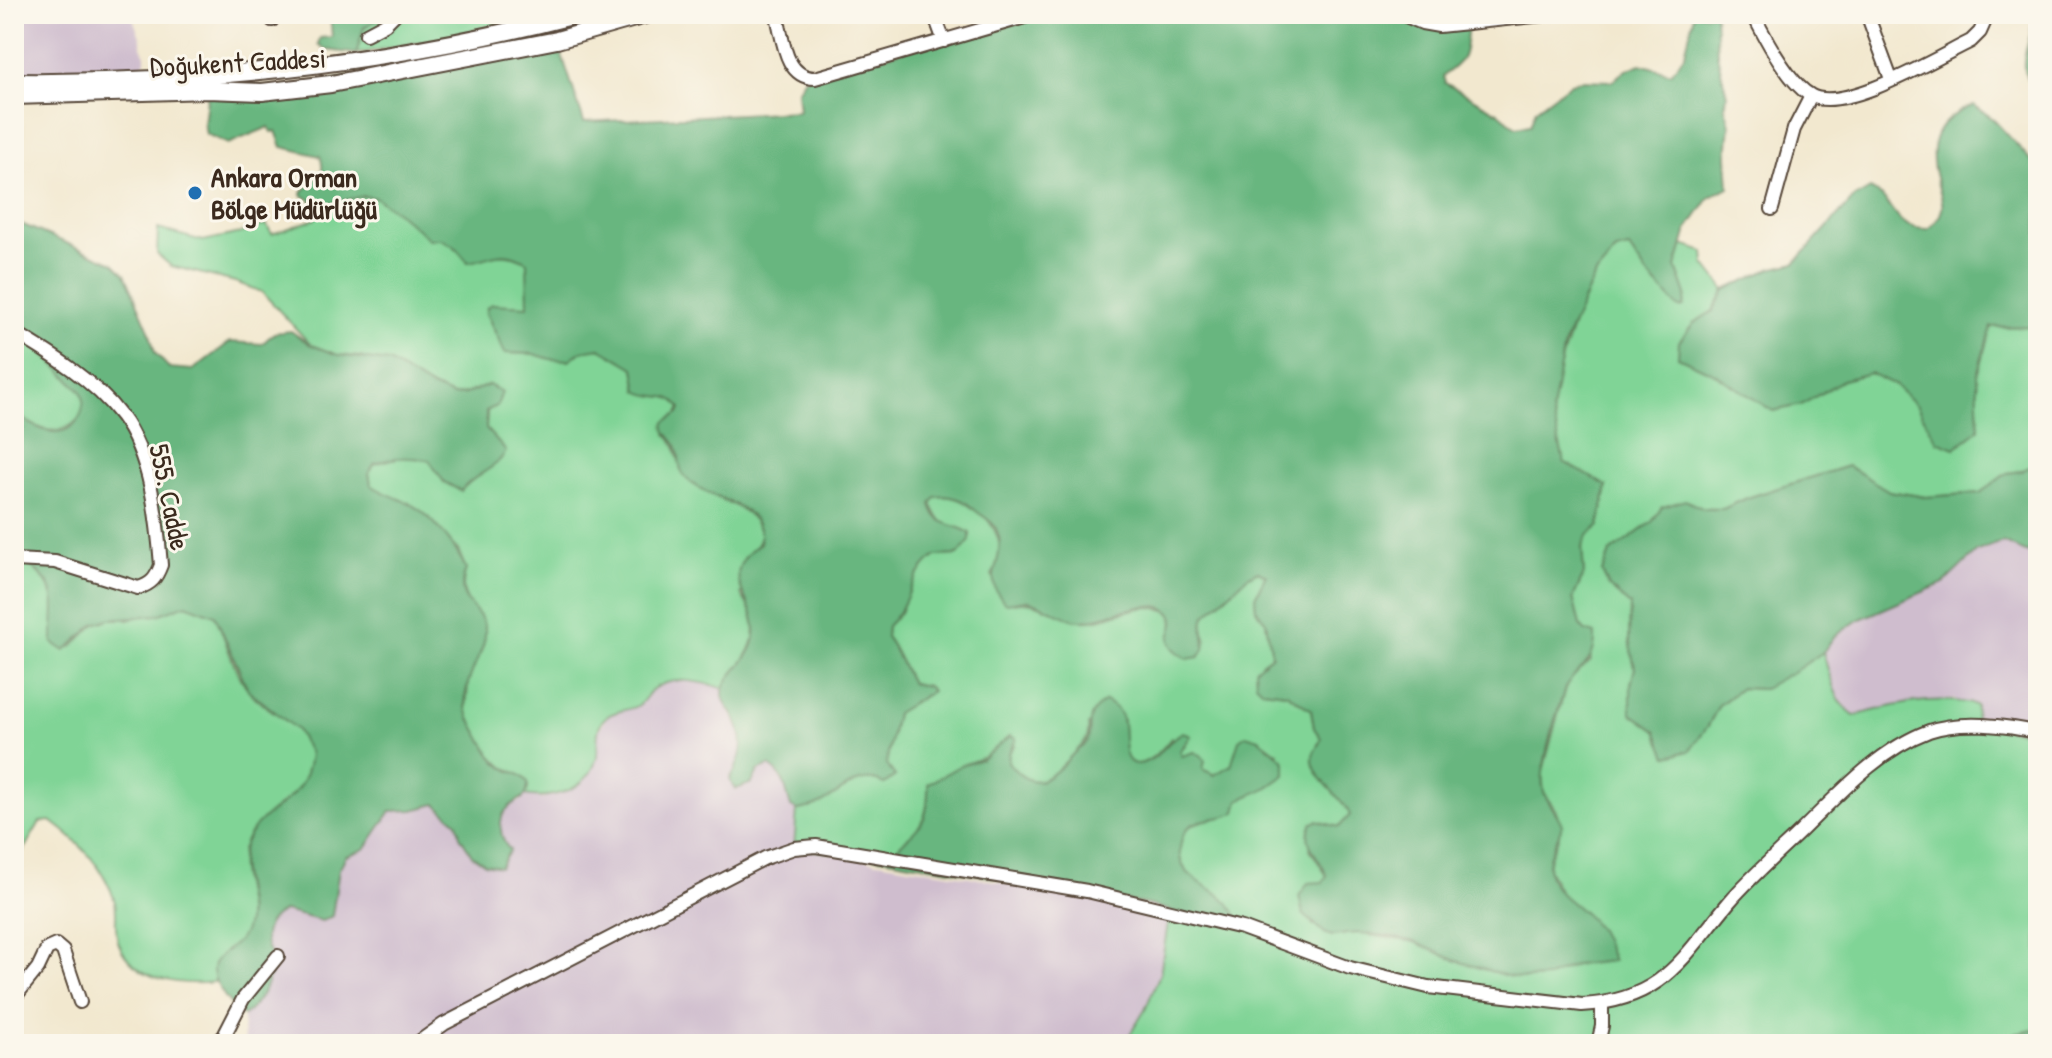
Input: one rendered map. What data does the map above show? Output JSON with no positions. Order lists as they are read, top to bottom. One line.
{"streets":{"main road":["Doğukent Caddesi"],"street":["555. Cadde"]},"places":["Ankara Orman Bölge Müdürlüğü"]}
